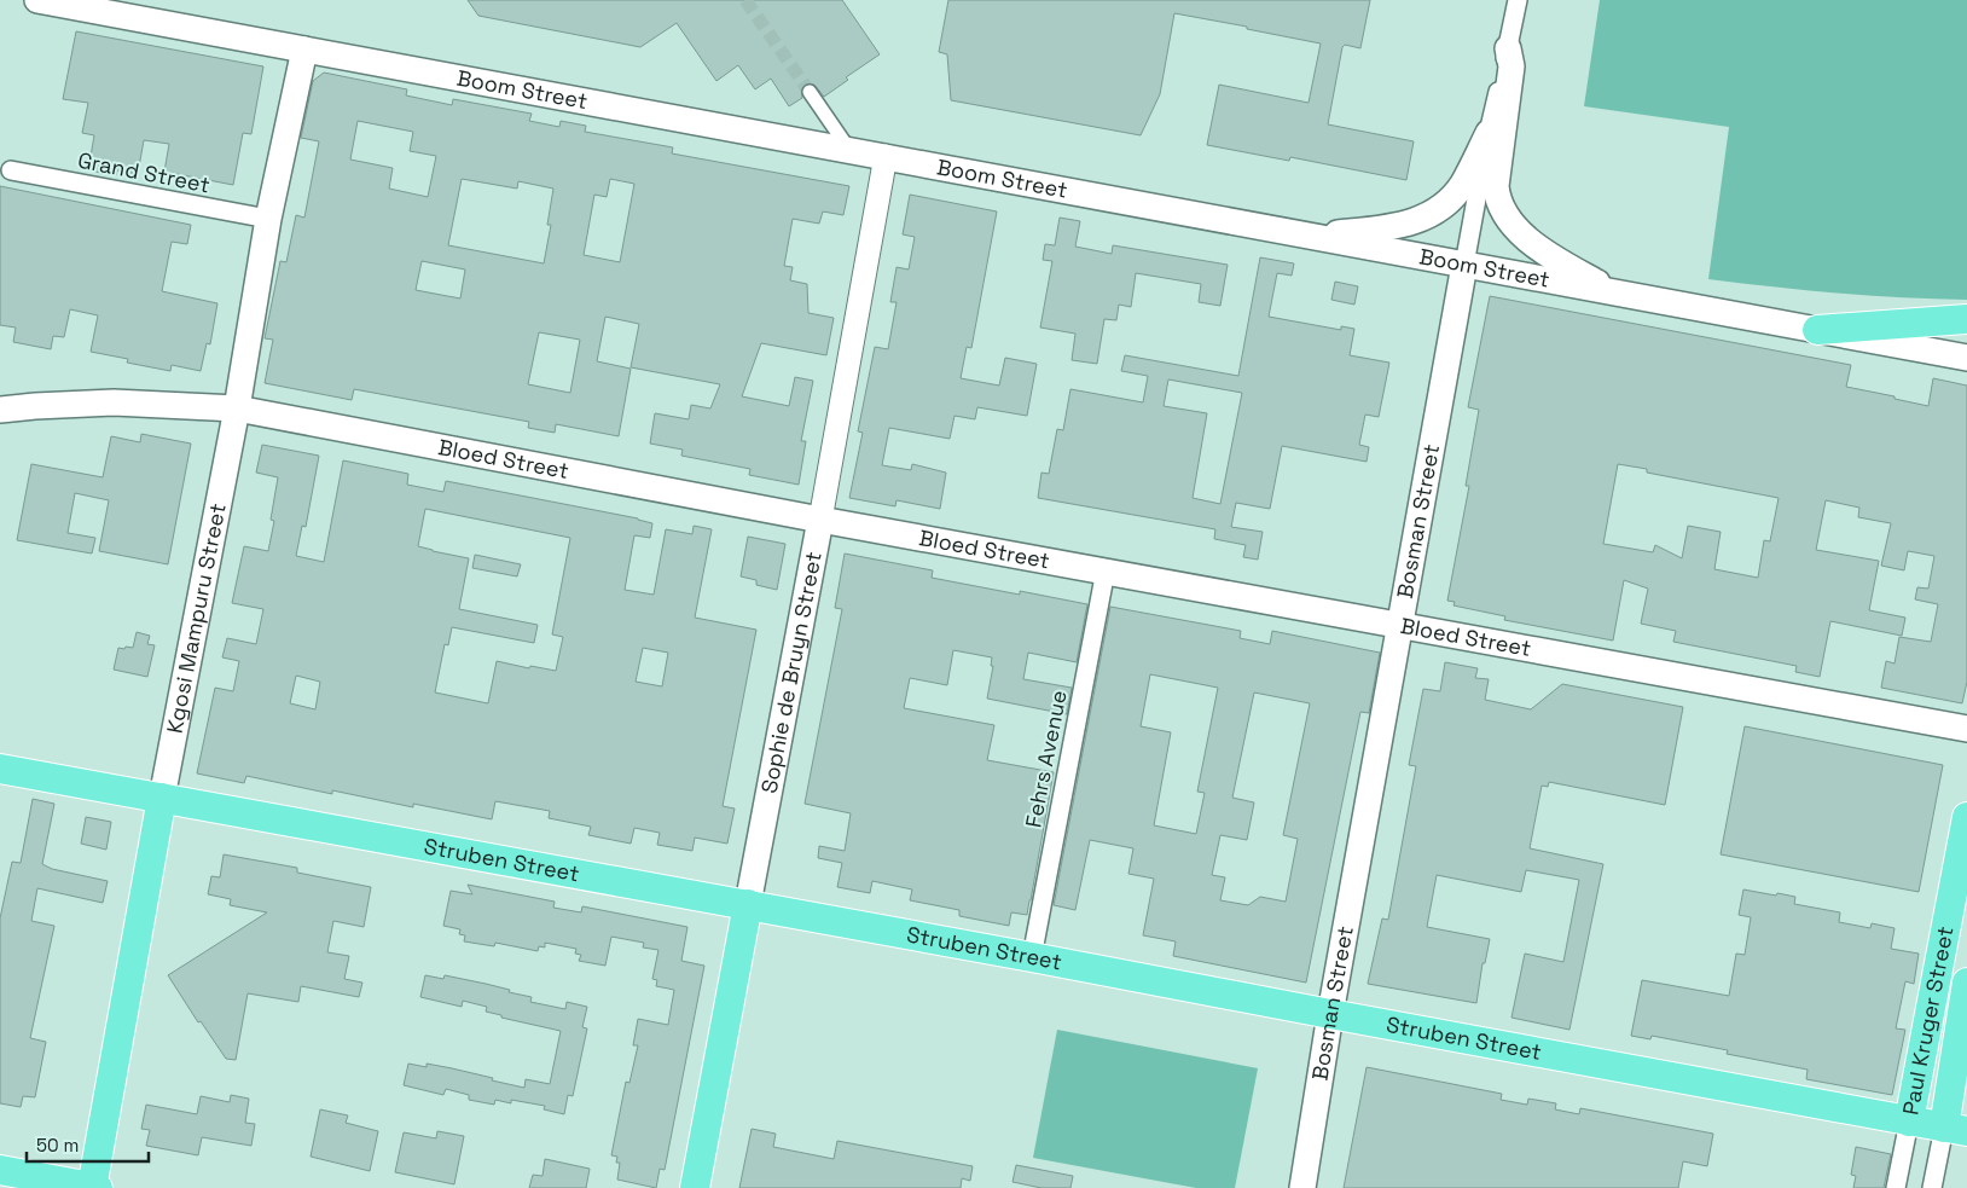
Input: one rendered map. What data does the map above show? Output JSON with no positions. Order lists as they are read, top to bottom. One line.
{"streets":{"main road":["Boom Street","Bloed Street","Bosman Street","Kgosi Mampuru Street","Sophie de Bruyn Street","Struben Street","Paul Kruger Street"],"street":["Grand Street","Fehrs Avenue"]},"crossings":[["Boom Street","Bosman Street"],["Boom Street","Kgosi Mampuru Street"],["Boom Street","Sophie de Bruyn Street"],["Grand Street","Kgosi Mampuru Street"],["Bloed Street","Bosman Street"],["Bloed Street","Kgosi Mampuru Street"],["Bloed Street","Sophie de Bruyn Street"],["Bloed Street","Fehrs Avenue"],["Bosman Street","Struben Street"],["Kgosi Mampuru Street","Struben Street"],["Sophie de Bruyn Street","Struben Street"],["Fehrs Avenue","Struben Street"],["Struben Street","Paul Kruger Street"]],"scale_bar":"50 m"}
